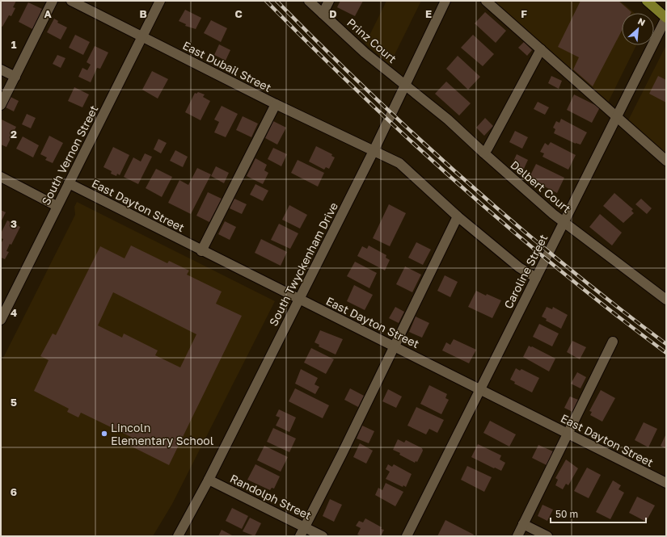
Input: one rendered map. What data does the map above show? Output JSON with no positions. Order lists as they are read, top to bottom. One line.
{"streets":{"street":["Prinz Court","East Dubail Street","South Vernon Street","Delbert Court","East Dayton Street","South Twyckenham Drive","Caroline Street","Randolph Street"]},"crossings":[["Prinz Court","Delbert Court"],["Prinz Court","South Twyckenham Drive"],["East Dubail Street","South Vernon Street"],["East Dubail Street","South Twyckenham Drive"],["East Dubail Street","Caroline Street"],["South Vernon Street","East Dayton Street"],["Delbert Court","South Twyckenham Drive"],["Delbert Court","Caroline Street"],["East Dayton Street","South Twyckenham Drive"],["East Dayton Street","Caroline Street"],["South Twyckenham Drive","Randolph Street"]],"places":["Lincoln Elementary School"],"scale_bar":"50 m","north":"top right","grid":{"columns":["A","B","C","D","E","F"],"rows":["1","2","3","4","5","6"]}}
